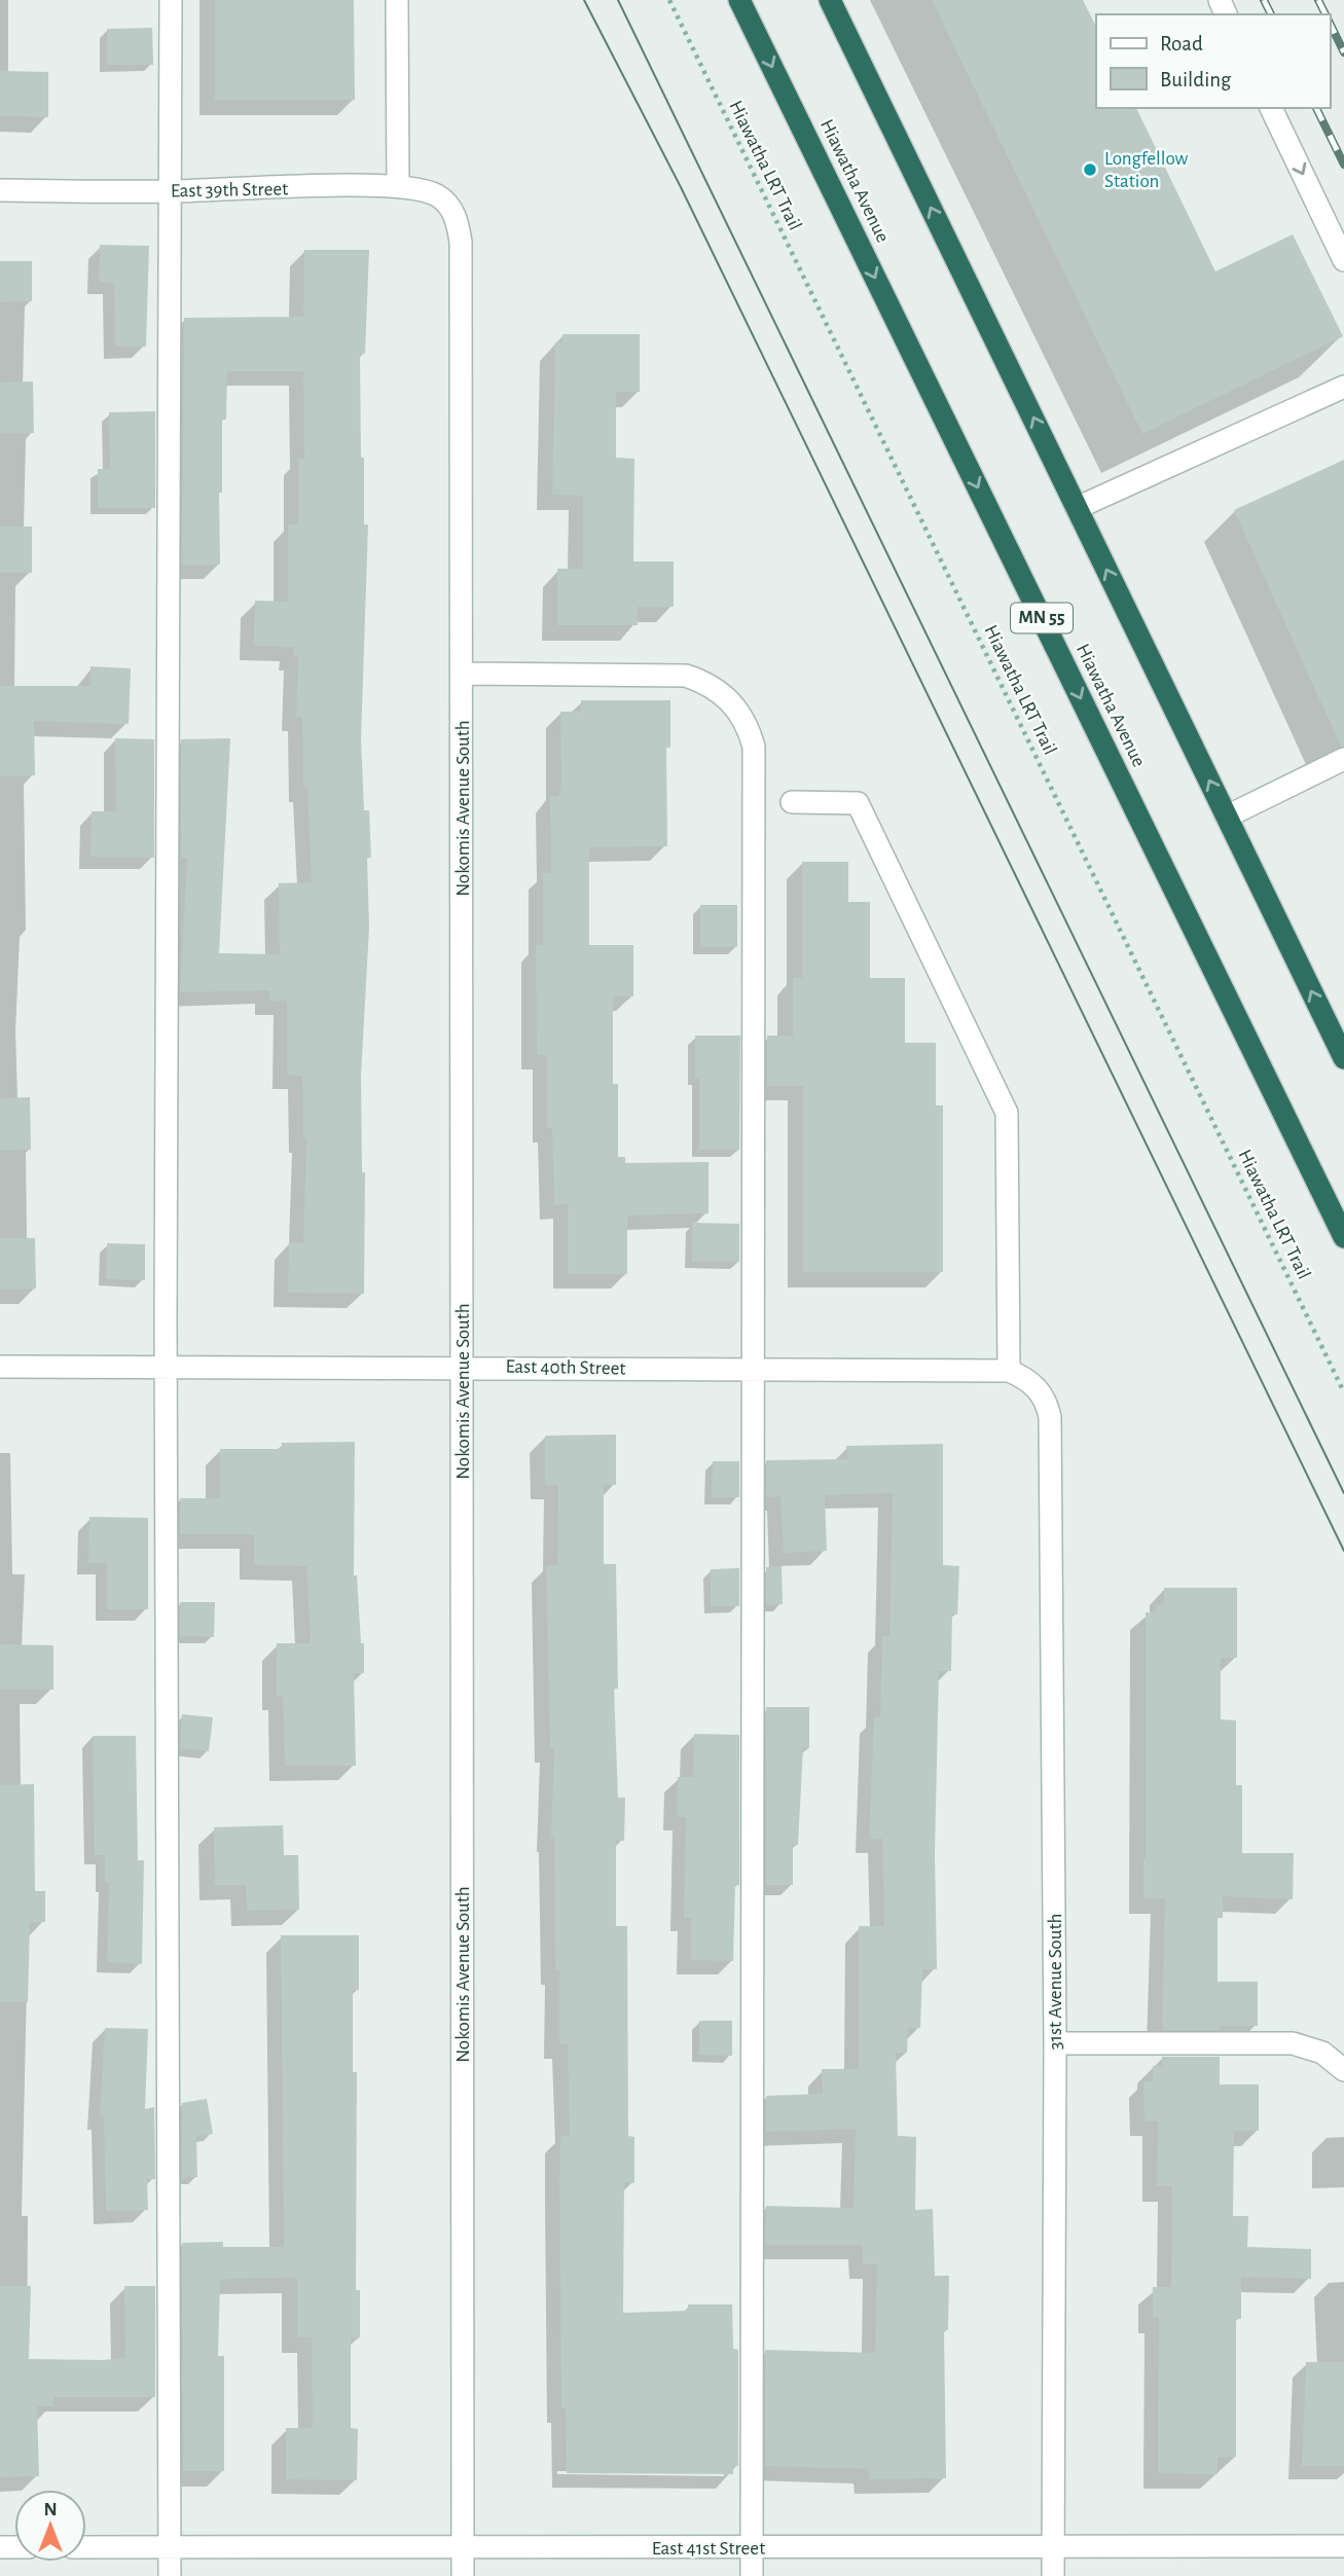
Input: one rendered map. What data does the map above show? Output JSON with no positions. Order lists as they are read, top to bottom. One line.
{"streets":{"highway":["Hiawatha Avenue","MN 55"],"street":["East 39th Street","Nokomis Avenue South","East 40th Street","31st Avenue South","East 41st Street"],"path":["Hiawatha LRT Trail"]},"crossings":[["East 39th Street","Nokomis Avenue South"],["Nokomis Avenue South","East 40th Street"],["Nokomis Avenue South","East 41st Street"],["East 40th Street","31st Avenue South"],["31st Avenue South","East 41st Street"]],"places":["Longfellow Station"],"legend":["Road","Building"],"north":"top"}
